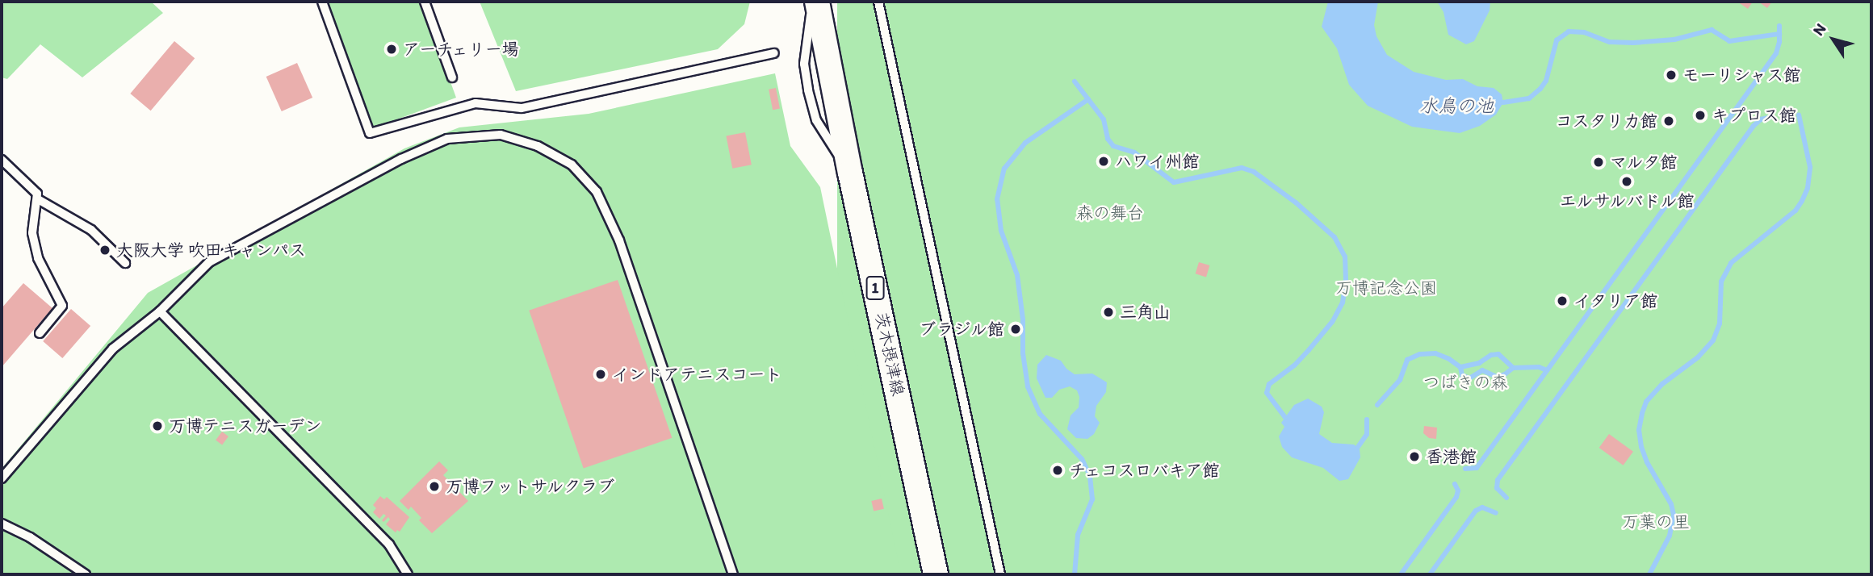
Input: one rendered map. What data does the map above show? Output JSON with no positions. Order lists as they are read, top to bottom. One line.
{"streets":{"main road":["1","茨木摂津線"]},"water":["水鳥の池"],"parks":["森の舞台","万博記念公園","つばきの森","万葉の里"],"places":["アーチェリー場","モーリシャス館","キプロス館","コスタリカ館","ハワイ州館","マルタ館","エルサルバドル館","大阪大学 吹田キャンパス","イタリア館","三角山","ブラジル館","インドアテニスコート","万博テニスガーデン","香港館","チェコスロバキア館","万博フットサルクラブ"],"north":"top left"}
